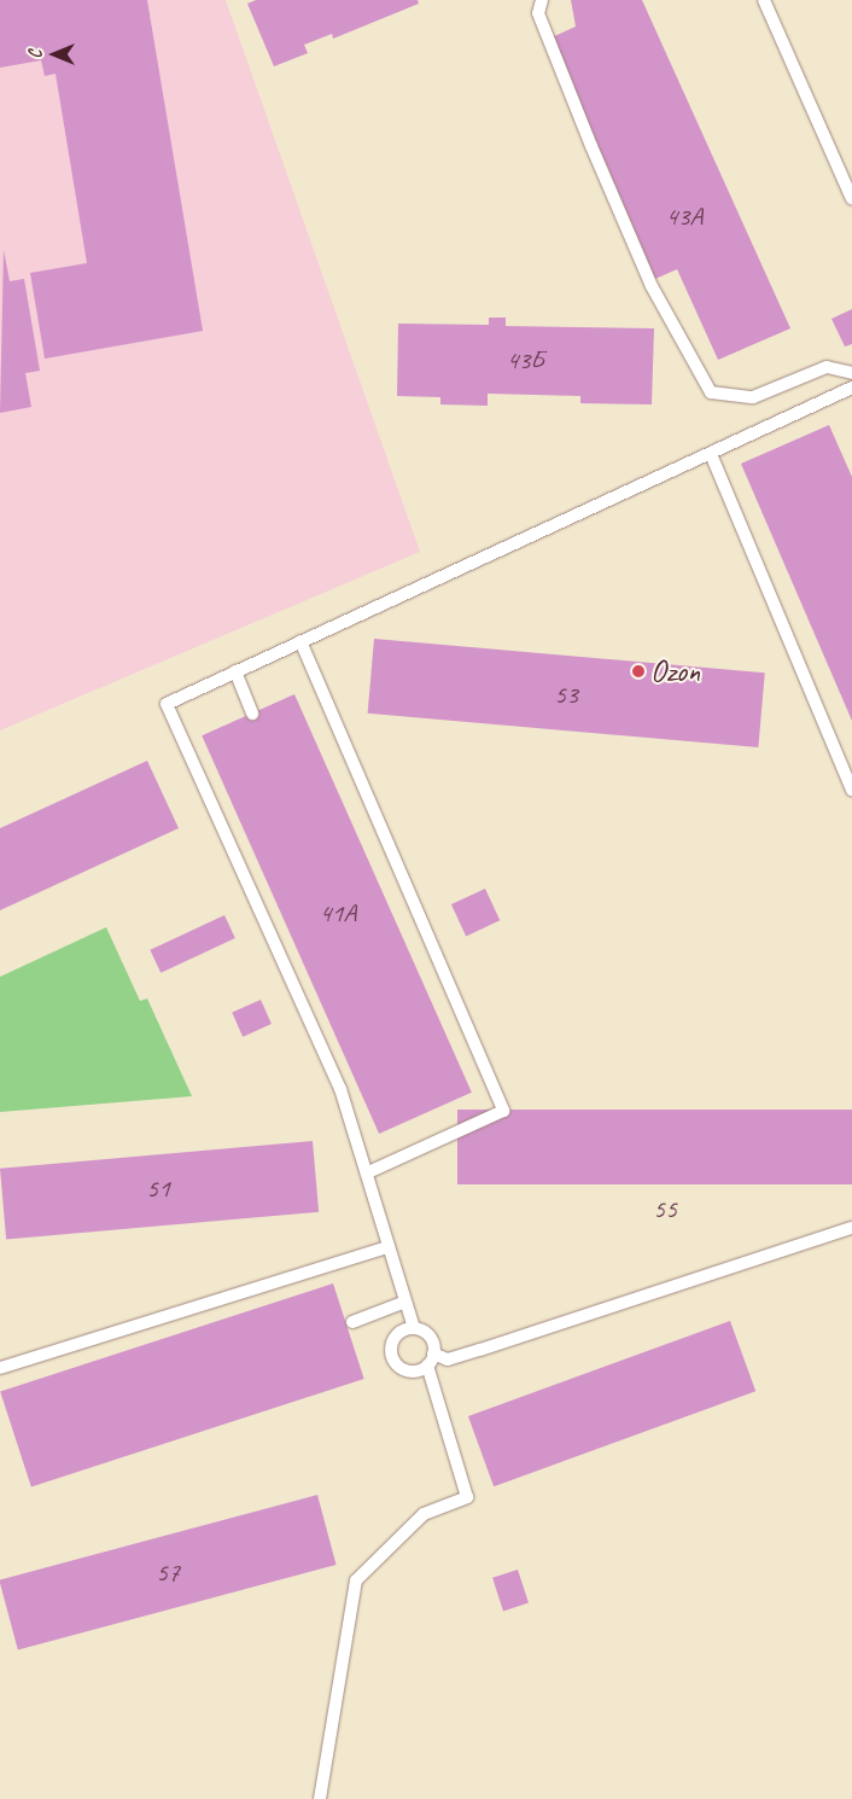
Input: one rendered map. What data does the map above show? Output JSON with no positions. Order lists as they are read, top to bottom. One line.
{"places":["Ozon"],"house_numbers":["43А","43Б","53","41А","51","55","57"],"north":"left"}
